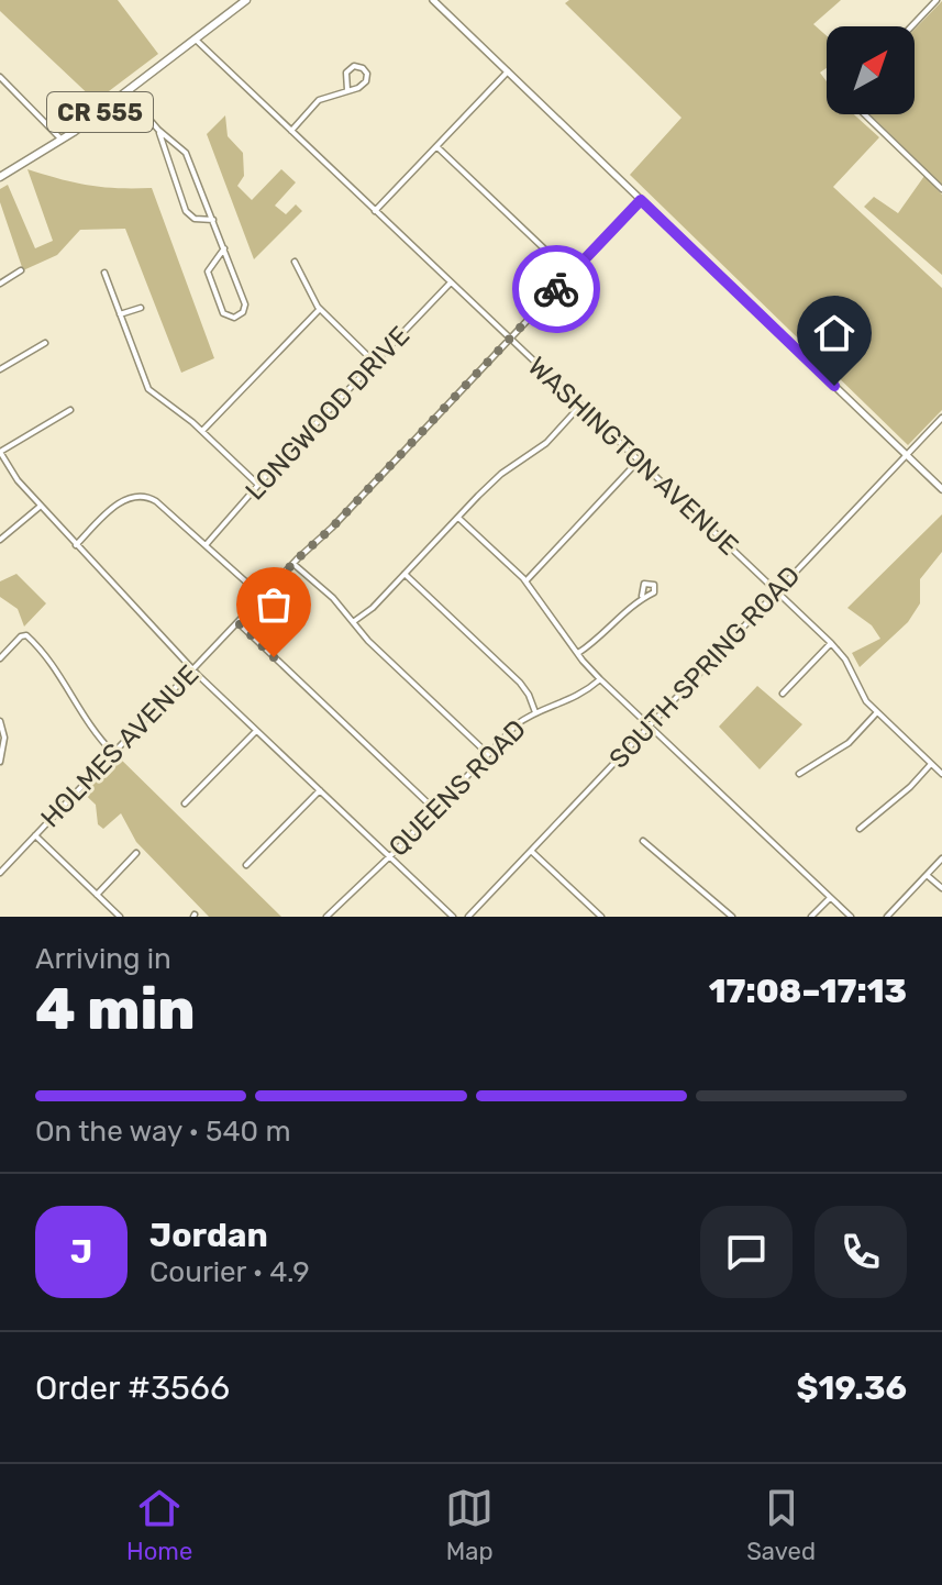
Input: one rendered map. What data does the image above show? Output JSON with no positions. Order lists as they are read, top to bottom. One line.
{"streets":{"main road":["CR 555"],"street":["LONGWOOD DRIVE","WASHINGTON AVENUE","SOUTH SPRING ROAD","HOLMES AVENUE","QUEENS ROAD"]},"crossings":[["CR 555","WASHINGTON AVENUE"],["LONGWOOD DRIVE","WASHINGTON AVENUE"],["WASHINGTON AVENUE","SOUTH SPRING ROAD"],["WASHINGTON AVENUE","HOLMES AVENUE"]],"north":"top right","page":{"heading":["4 min","Arriving in","17:08–17:13"],"panel":["Jordan","Courier · 4.9","Order #3566","$19.36"],"bar":"On the way · 540 m","round":"J","tabs":["Home","Map","Saved"]}}
